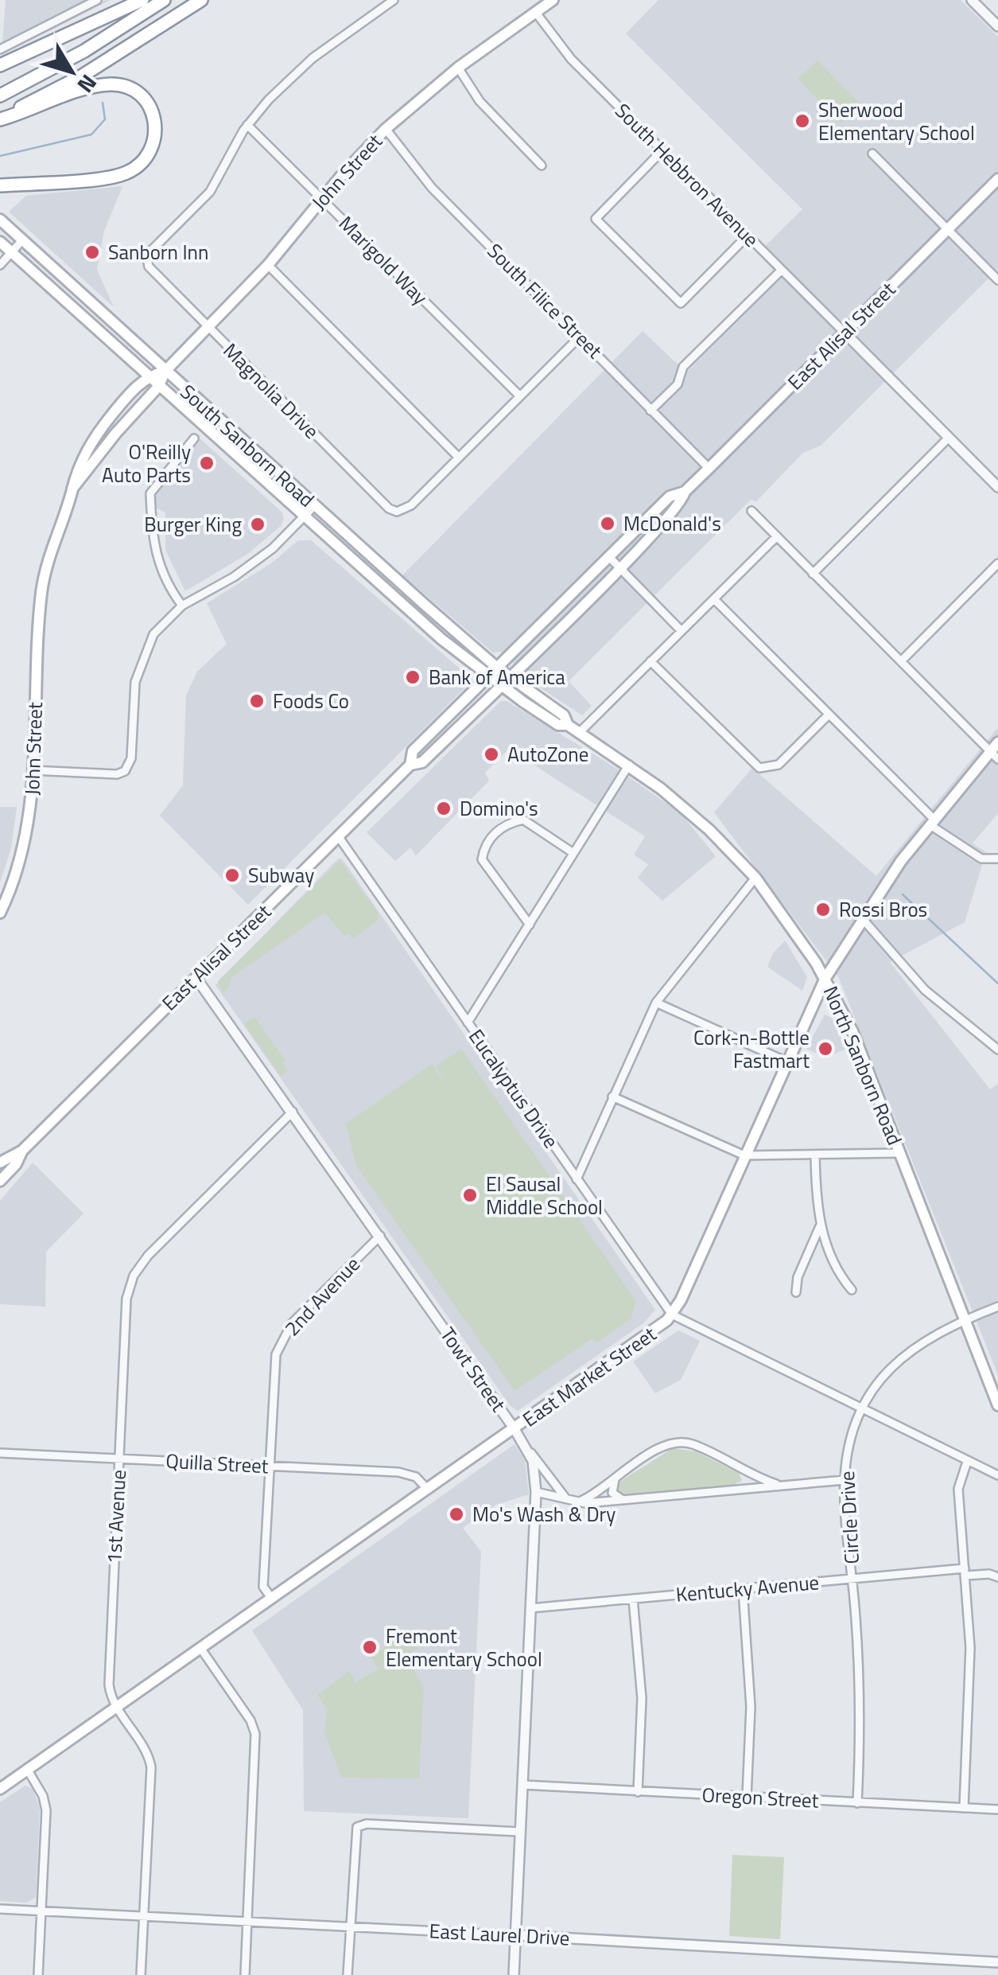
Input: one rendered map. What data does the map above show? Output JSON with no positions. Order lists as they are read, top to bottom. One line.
{"streets":{"main road":["John Street","East Alisal Street","South Sanborn Road","North Sanborn Road","East Market Street"],"street":["South Hebbron Avenue","Marigold Way","South Filice Street","Magnolia Drive","Eucalyptus Drive","2nd Avenue","Towt Street","Quilla Street","1st Avenue","Circle Drive","Kentucky Avenue","Oregon Street","East Laurel Drive"]},"crossings":[["John Street","South Hebbron Avenue"],["John Street","Marigold Way"],["John Street","South Filice Street"],["John Street","Magnolia Drive"],["John Street","South Sanborn Road"],["South Hebbron Avenue","East Alisal Street"],["Marigold Way","Magnolia Drive"],["South Filice Street","East Alisal Street"],["East Alisal Street","South Sanborn Road"],["East Alisal Street","North Sanborn Road"],["East Alisal Street","Eucalyptus Drive"],["East Alisal Street","Towt Street"],["South Sanborn Road","North Sanborn Road"],["North Sanborn Road","East Market Street"],["North Sanborn Road","Circle Drive"],["Eucalyptus Drive","East Market Street"],["Eucalyptus Drive","Circle Drive"],["2nd Avenue","Towt Street"],["2nd Avenue","East Market Street"],["2nd Avenue","Quilla Street"],["Towt Street","East Market Street"],["Towt Street","1st Avenue"],["Towt Street","Kentucky Avenue"],["Towt Street","Oregon Street"],["Towt Street","East Laurel Drive"],["East Market Street","Quilla Street"],["East Market Street","1st Avenue"],["Quilla Street","1st Avenue"],["1st Avenue","East Laurel Drive"],["Circle Drive","Kentucky Avenue"],["Circle Drive","Oregon Street"]],"places":["Sherwood Elementary School","Sanborn Inn","O'Reilly Auto Parts","McDonald's","Burger King","Bank of America","Foods Co","AutoZone","Domino's","Subway","Rossi Bros","Cork-n-Bottle Fastmart","El Sausal Middle School","Mo's Wash & Dry","Fremont Elementary School"],"north":"bottom right"}
